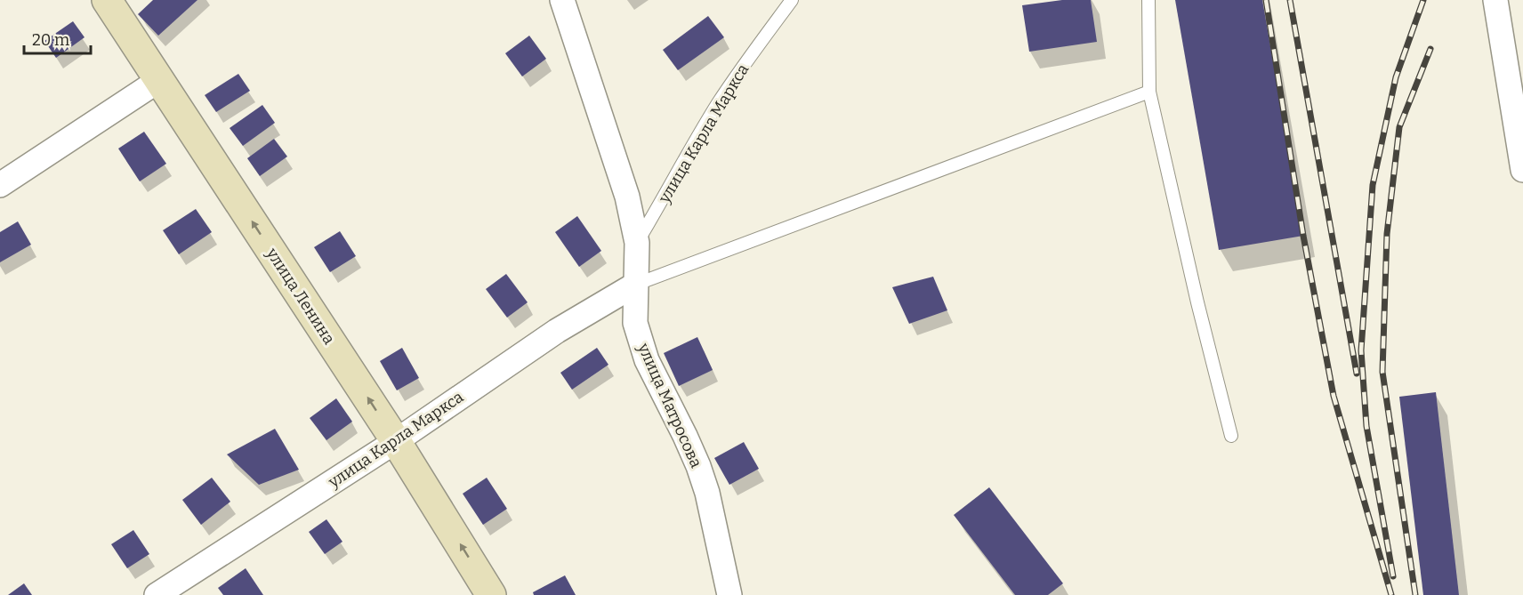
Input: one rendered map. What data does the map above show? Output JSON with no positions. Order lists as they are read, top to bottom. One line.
{"streets":{"street":["улица Карла Маркса","улица Ленина","улица Матросова"]},"crossings":[["улица Карла Маркса","улица Ленина"],["улица Карла Маркса","улица Матросова"]],"one_way":["улица Ленина"],"scale_bar":"20 m"}
